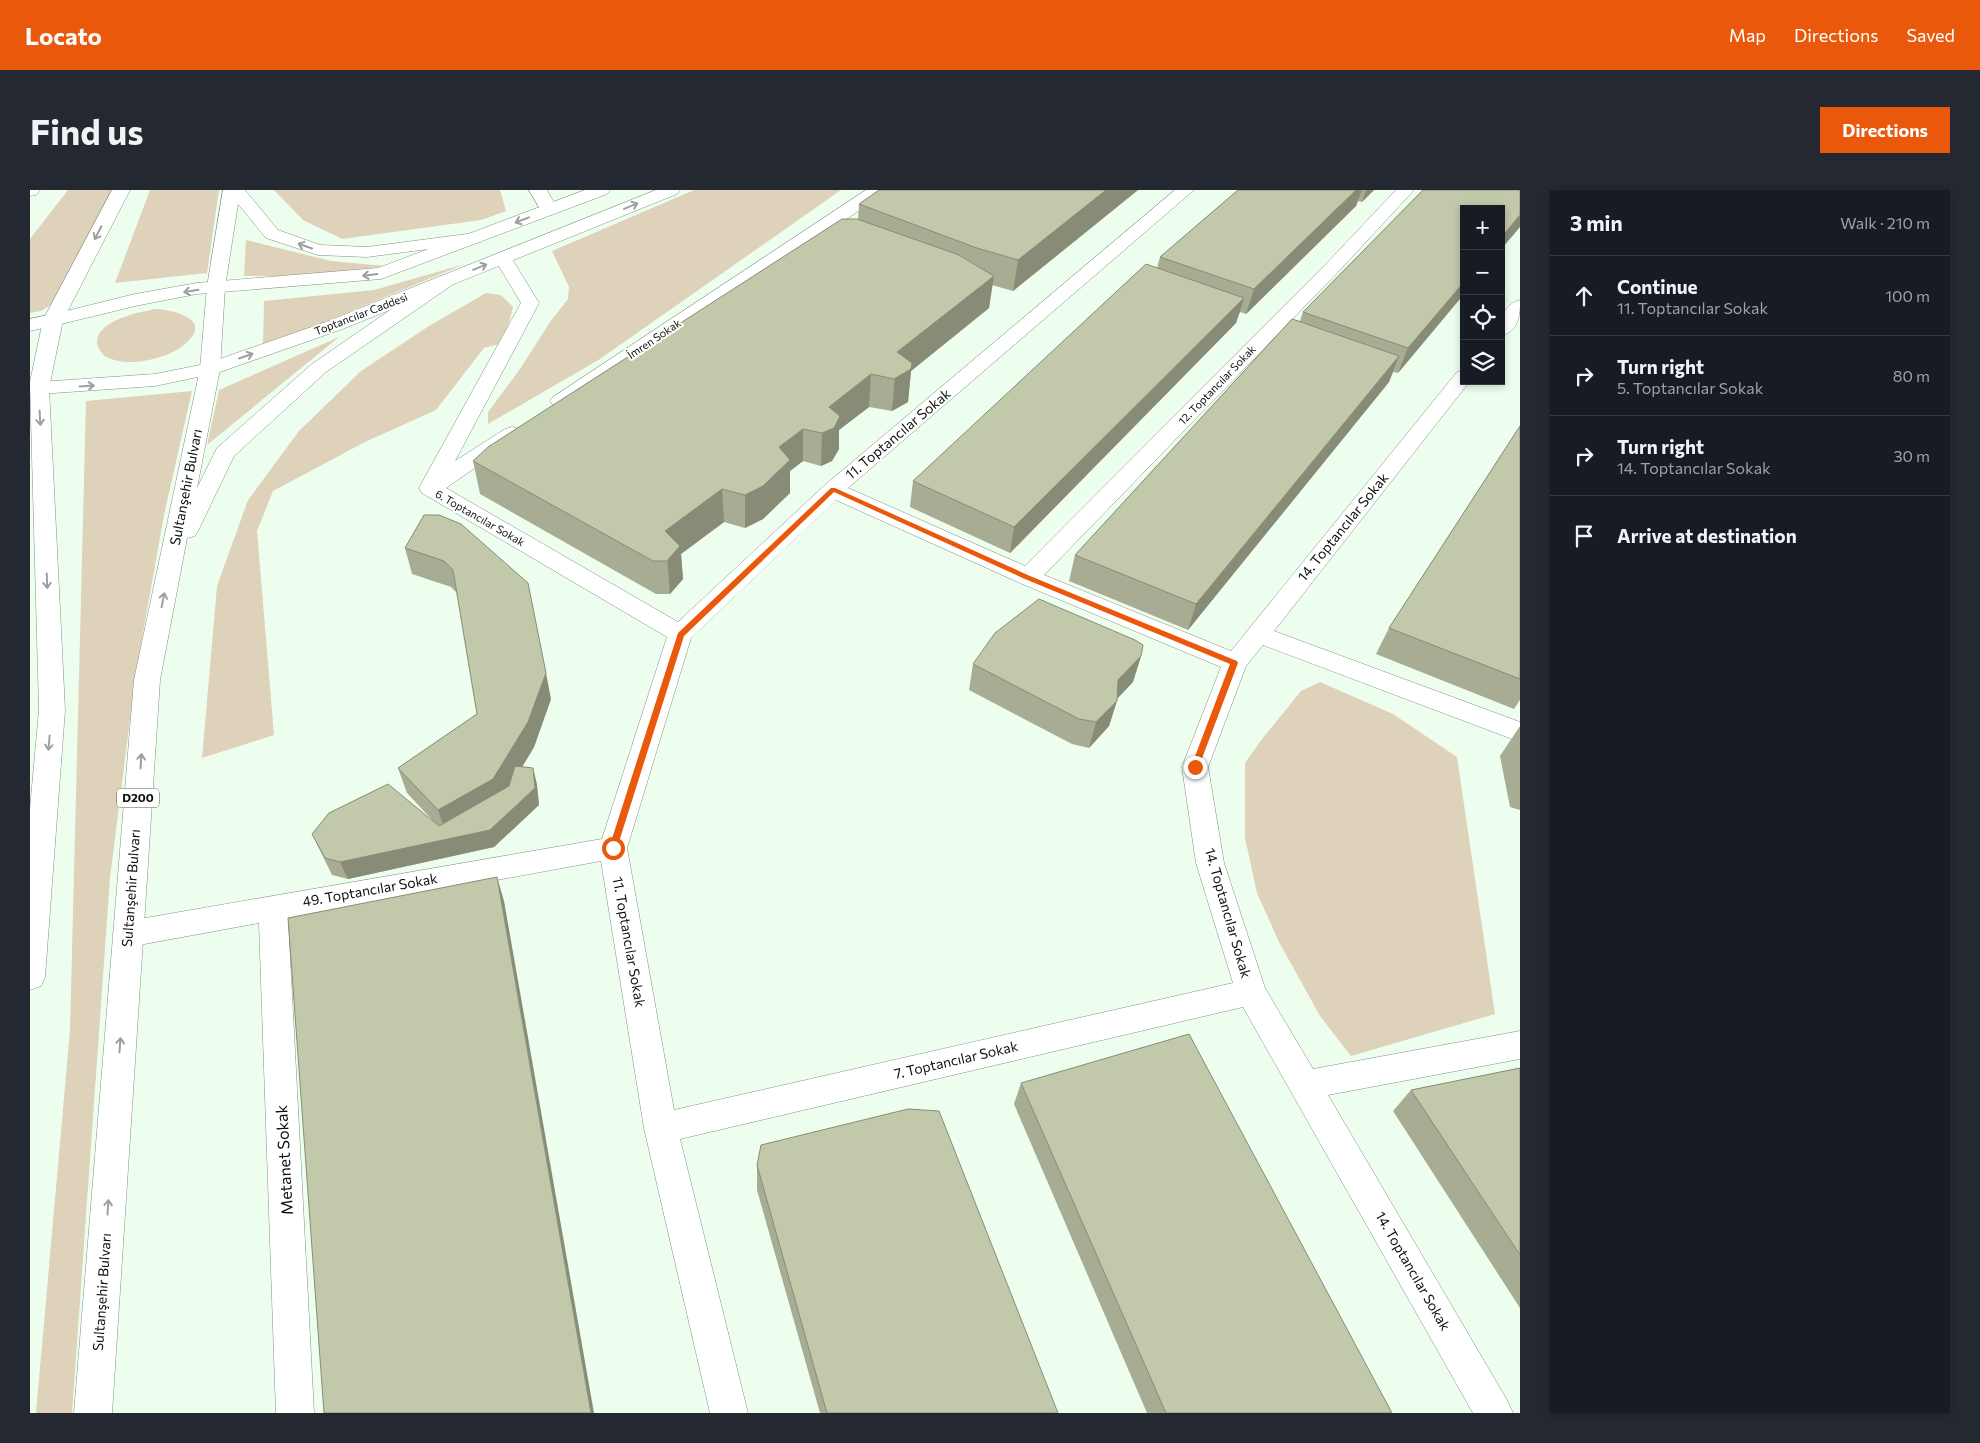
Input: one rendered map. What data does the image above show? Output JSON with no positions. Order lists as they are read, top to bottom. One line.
{"streets":{"main road":["Toptancılar Caddesi","İmren Sokak","12. Toptancılar Sokak","11. Toptancılar Sokak","Sultanşehir Bulvarı","6. Toptancılar Sokak","14. Toptancılar Sokak","D200","49. Toptancılar Sokak","7. Toptancılar Sokak","Metanet Sokak"]},"crossings":[["Toptancılar Caddesi","Sultanşehir Bulvarı"],["Toptancılar Caddesi","6. Toptancılar Sokak"],["İmren Sokak","6. Toptancılar Sokak"],["11. Toptancılar Sokak","6. Toptancılar Sokak"],["11. Toptancılar Sokak","49. Toptancılar Sokak"],["11. Toptancılar Sokak","7. Toptancılar Sokak"],["Sultanşehir Bulvarı","49. Toptancılar Sokak"],["14. Toptancılar Sokak","7. Toptancılar Sokak"],["49. Toptancılar Sokak","Metanet Sokak"]],"page":{"header":"Locato","nav":["Map","Directions","Saved"],"buttons":"Directions","title":"Find us","heading":["3 min","Walk · 210 m"],"map_buttons":["+","−"],"list":[["Continue","11. Toptancılar Sokak","100 m"],["Turn right","5. Toptancılar Sokak","80 m"],["Turn right","14. Toptancılar Sokak","30 m"],"Arrive at destination"]}}
